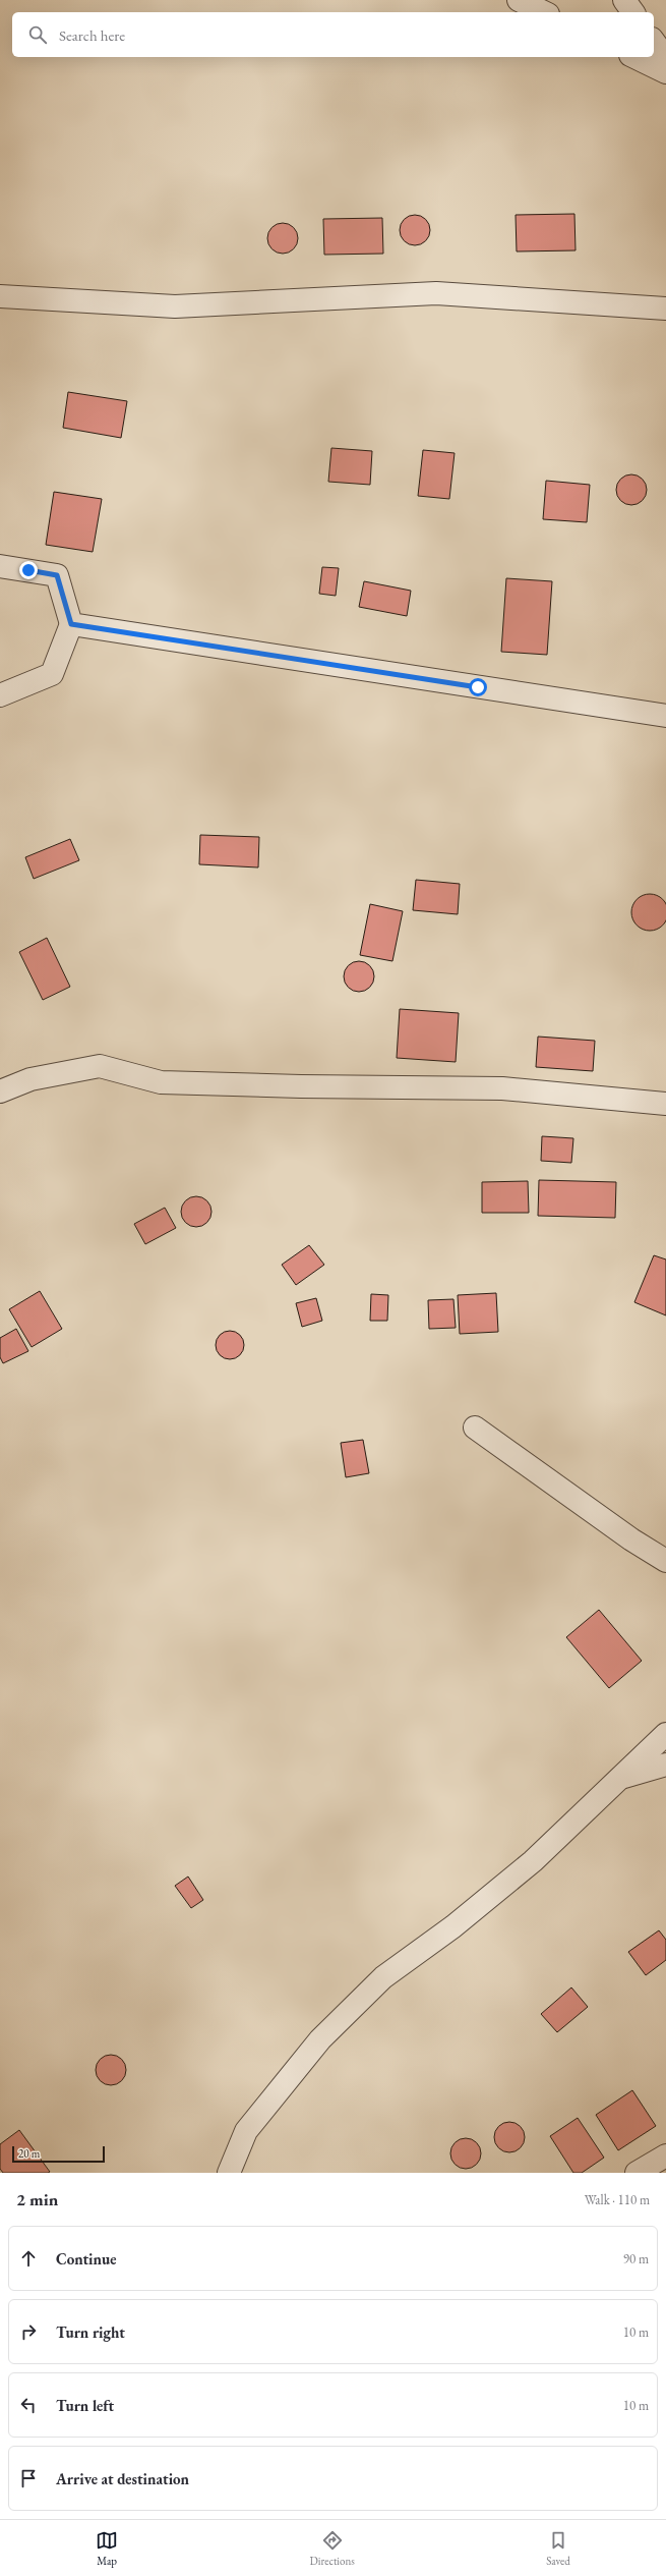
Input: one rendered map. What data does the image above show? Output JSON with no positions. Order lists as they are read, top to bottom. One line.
{"scale_bar":"20 m","page":{"search":"Search here","scale":"20 m","heading":["2 min","Walk · 110 m"],"list":[["Continue","90 m"],["Turn right","10 m"],["Turn left","10 m"],"Arrive at destination"],"nav":["Map","Directions","Saved"]}}
